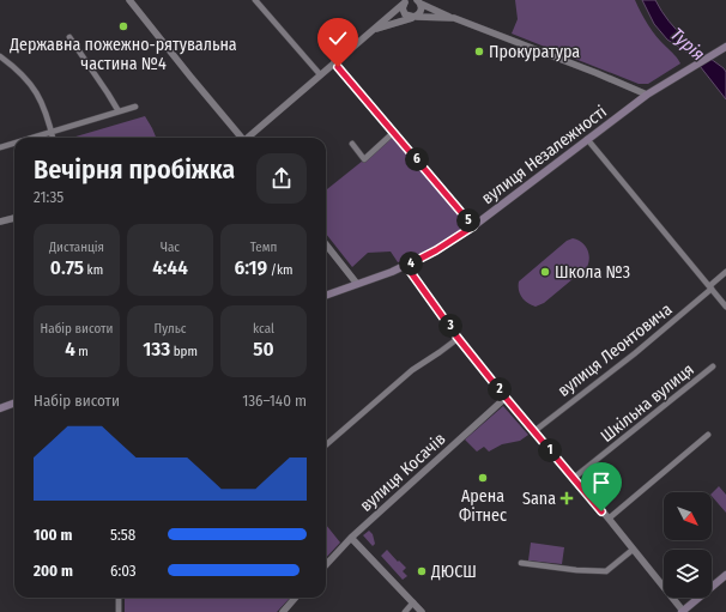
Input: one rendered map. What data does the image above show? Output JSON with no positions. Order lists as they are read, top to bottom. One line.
{"streets":{"main road":["вулиця Незалежності"],"street":["вулиця Леонтовича","Шкільна вулиця","вулиця Косачів"]},"water":["Турія"],"places":{"other":["Державна пожежно-рятувальна частина №4","Прокуратура","Школа №3","Арена Фітнес","ДЮСШ"],"health":["Sana"]},"north":"bottom right","page":{"heading":["Вечірня пробіжка","21:35"],"pins":["6","5","4","3","2","1"],"stats":[["Дистанція","0.75 km"],["Час","4:44"],["Темп","6:19 /km"],["Набір висоти","4 m"],["Пульс","133 bpm"],["kcal","50"]],"chart":["Набір висоти","136–140 m"],"list":[{"name":"100 m","note":"5:58"},{"name":"200 m","note":"6:03"}]}}
